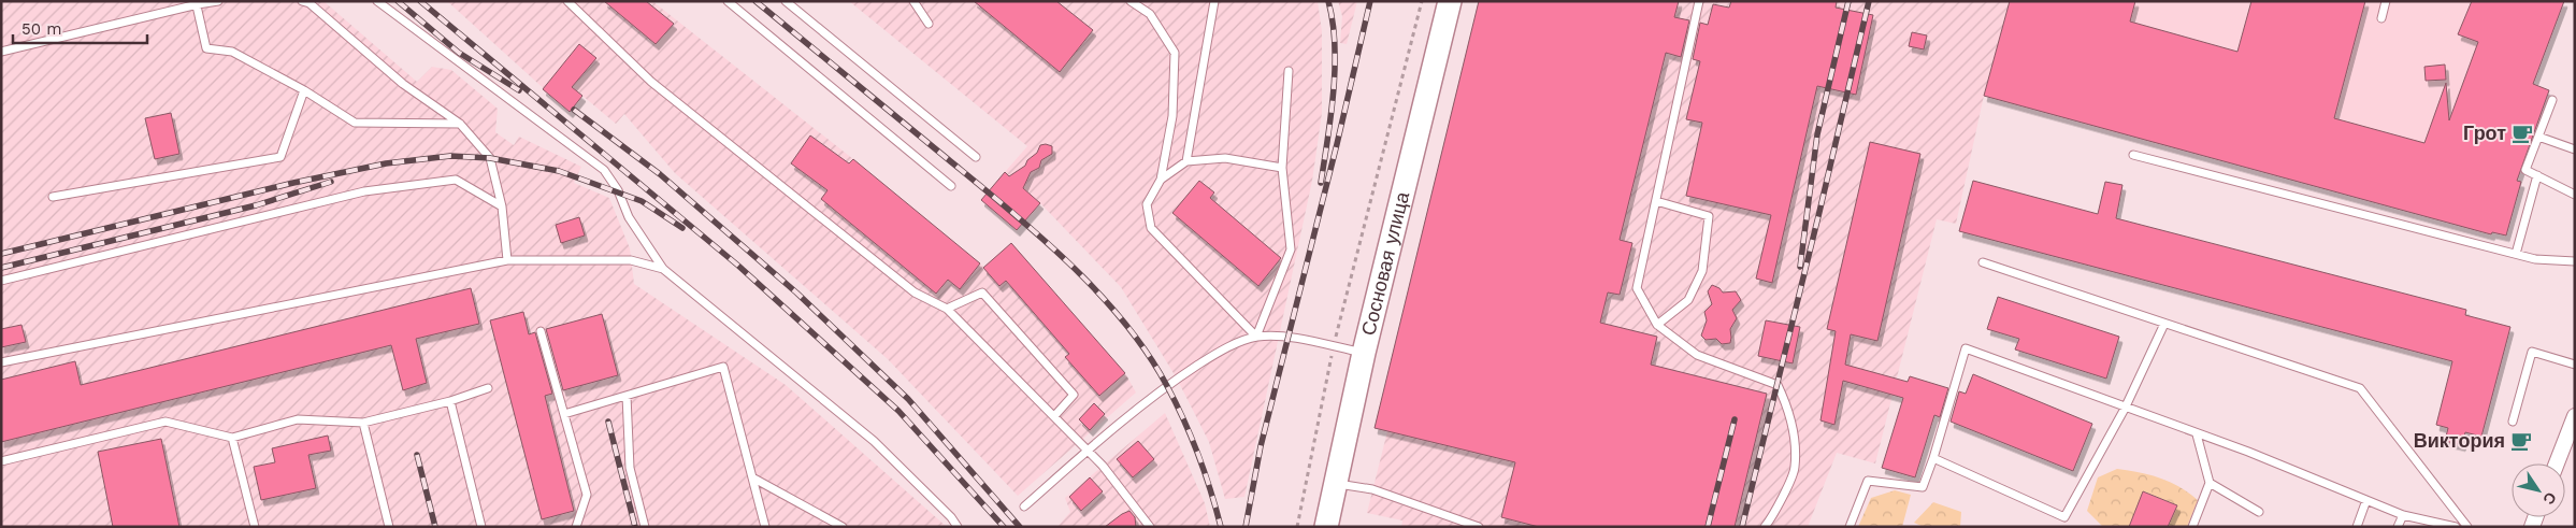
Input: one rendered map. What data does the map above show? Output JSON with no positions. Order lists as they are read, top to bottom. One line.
{"streets":{"main road":["Сосновая улица"]},"places":{"cafe":["Грот","Виктория"]},"scale_bar":"50 m","north":"bottom right"}
